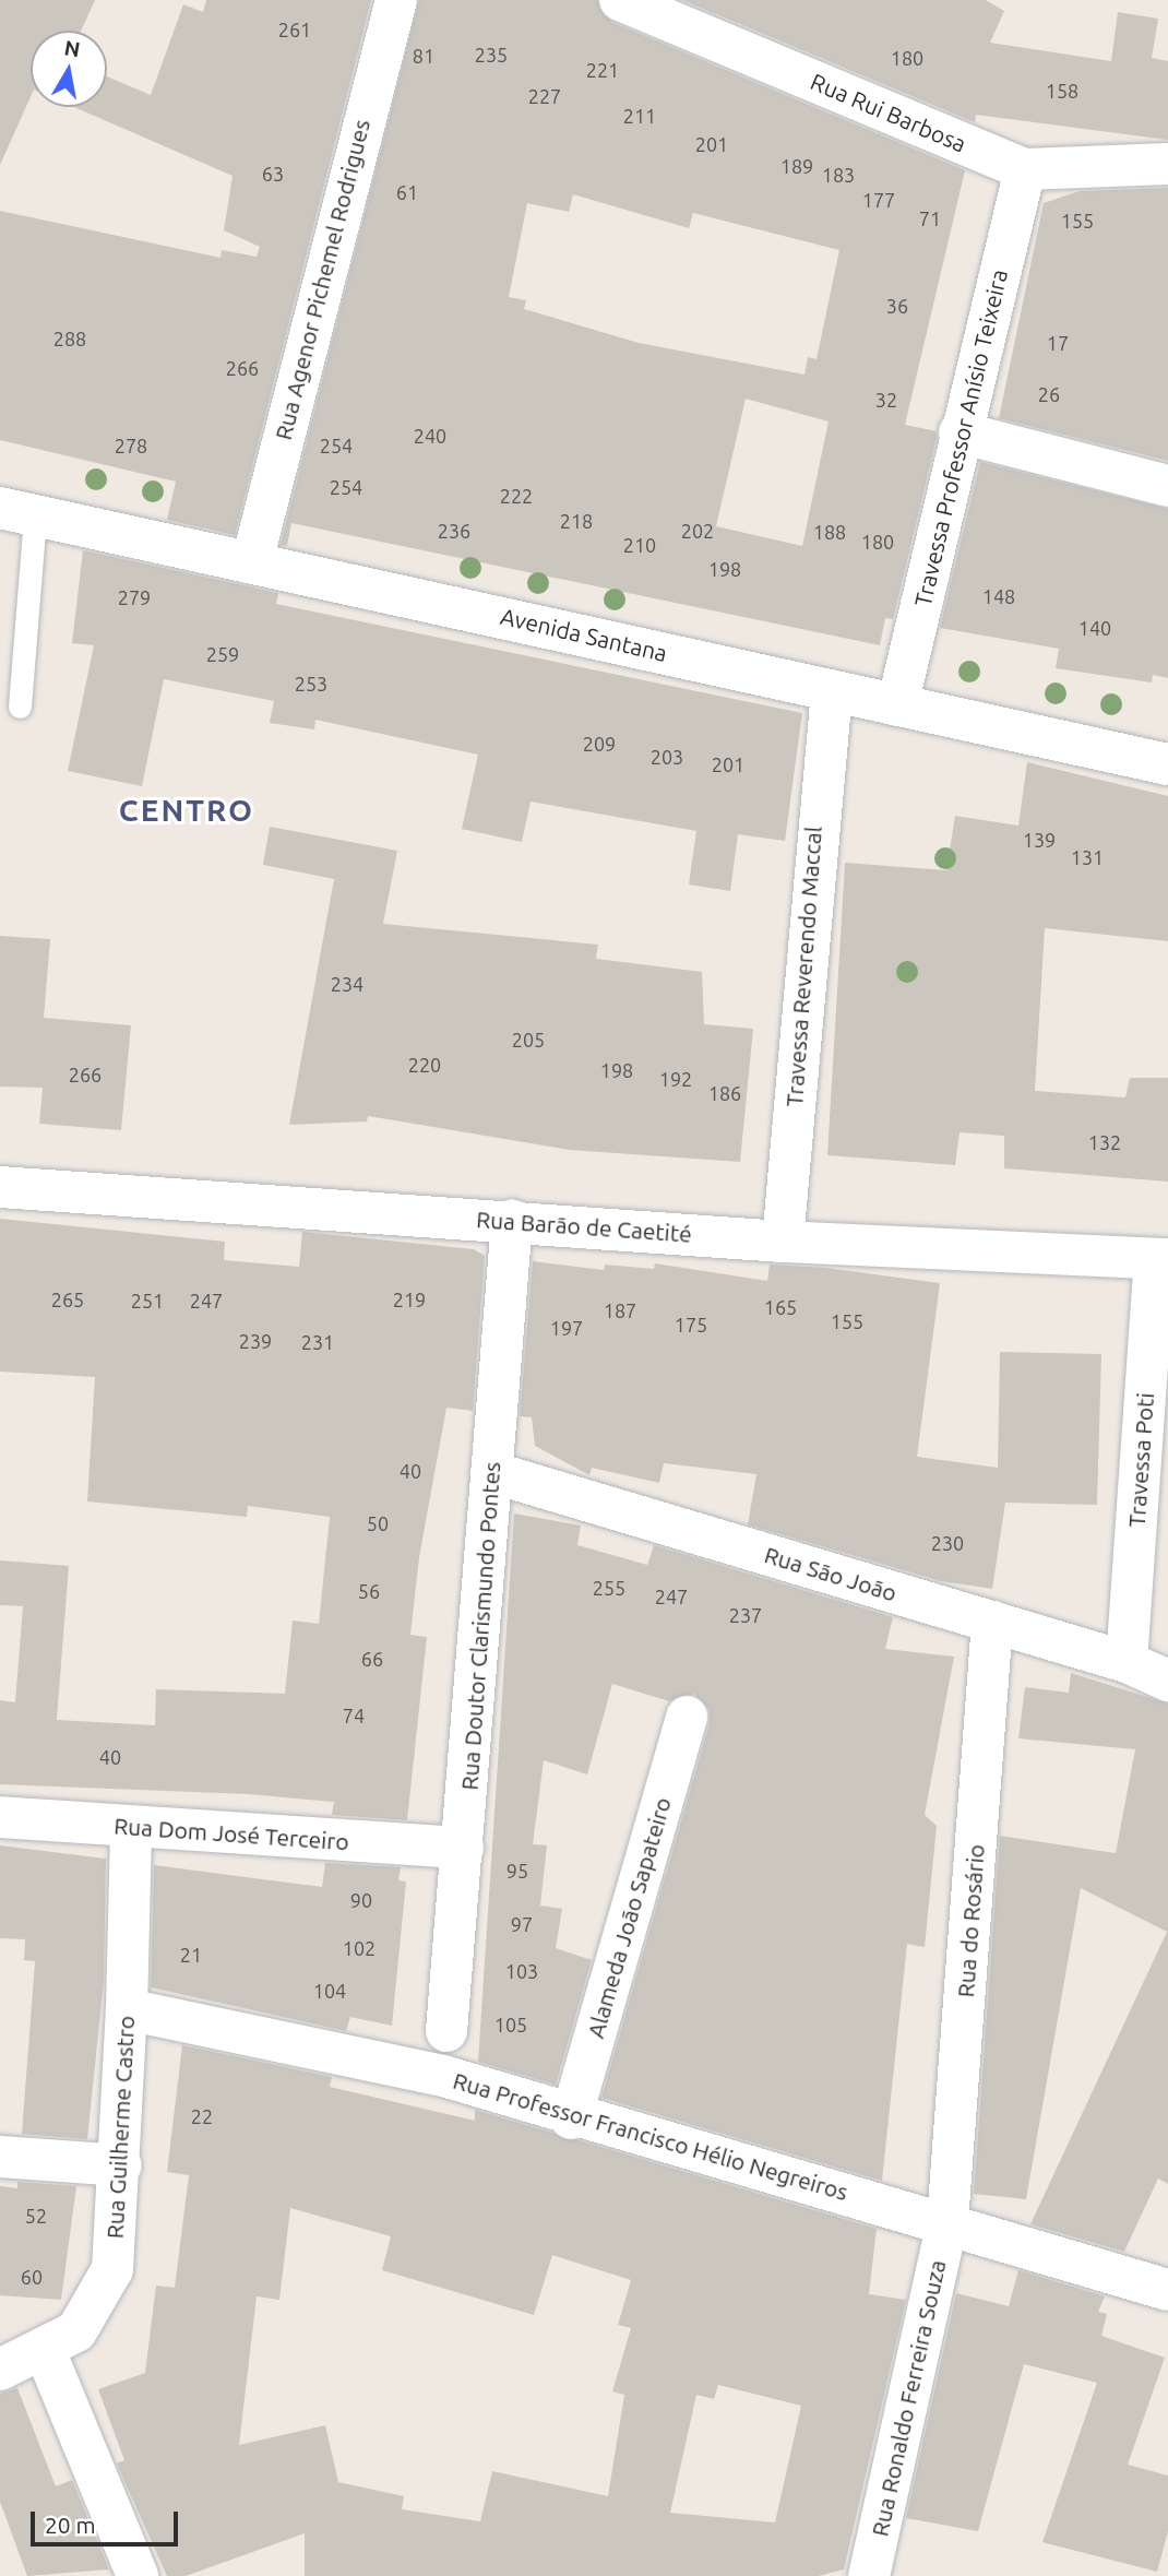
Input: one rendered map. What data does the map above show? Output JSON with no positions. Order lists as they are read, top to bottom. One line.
{"streets":{"street":["Rua Rui Barbosa","Rua Agenor Pichemel Rodrigues","Travessa Professor Anísio Teixeira","Avenida Santana","Travessa Reverendo Maccal","Rua Barão de Caetité","Travessa Poti","Rua São João","Rua Doutor Clarismundo Pontes","Rua Dom José Terceiro","Alameda João Sapateiro","Rua do Rosário","Rua Guilherme Castro","Rua Professor Francisco Hélio Negreiros","Rua Ronaldo Ferreira Souza"]},"crossings":[["Rua Rui Barbosa","Travessa Professor Anísio Teixeira"],["Rua Agenor Pichemel Rodrigues","Avenida Santana"],["Travessa Professor Anísio Teixeira","Avenida Santana"],["Avenida Santana","Travessa Reverendo Maccal"],["Travessa Reverendo Maccal","Rua Barão de Caetité"],["Rua Barão de Caetité","Travessa Poti"],["Rua Barão de Caetité","Rua Doutor Clarismundo Pontes"],["Travessa Poti","Rua São João"],["Rua São João","Rua Doutor Clarismundo Pontes"],["Rua São João","Rua do Rosário"],["Rua Doutor Clarismundo Pontes","Rua Dom José Terceiro"],["Rua Dom José Terceiro","Rua Guilherme Castro"],["Alameda João Sapateiro","Rua Professor Francisco Hélio Negreiros"],["Rua do Rosário","Rua Professor Francisco Hélio Negreiros"],["Rua do Rosário","Rua Ronaldo Ferreira Souza"],["Rua Guilherme Castro","Rua Professor Francisco Hélio Negreiros"],["Rua Professor Francisco Hélio Negreiros","Rua Ronaldo Ferreira Souza"]],"districts":["CENTRO"],"house_numbers":["261","235","81","180","221","158","227","211","201","189","63","183","61","177","71","155","36","288","17","266","26","32","240","278","254","254","222","218","236","202","188","180","210","198","148","279","140","259","253","209","203","201","139","131","234","205","220","198","266","192","186","132","265","219","251","247","165","187","155","175","197","239","231","40","50","230","255","56","247","237","66","74","40","95","90","97","102","21","103","104","105","22","52","60"],"scale_bar":"20 m","north":"top"}
